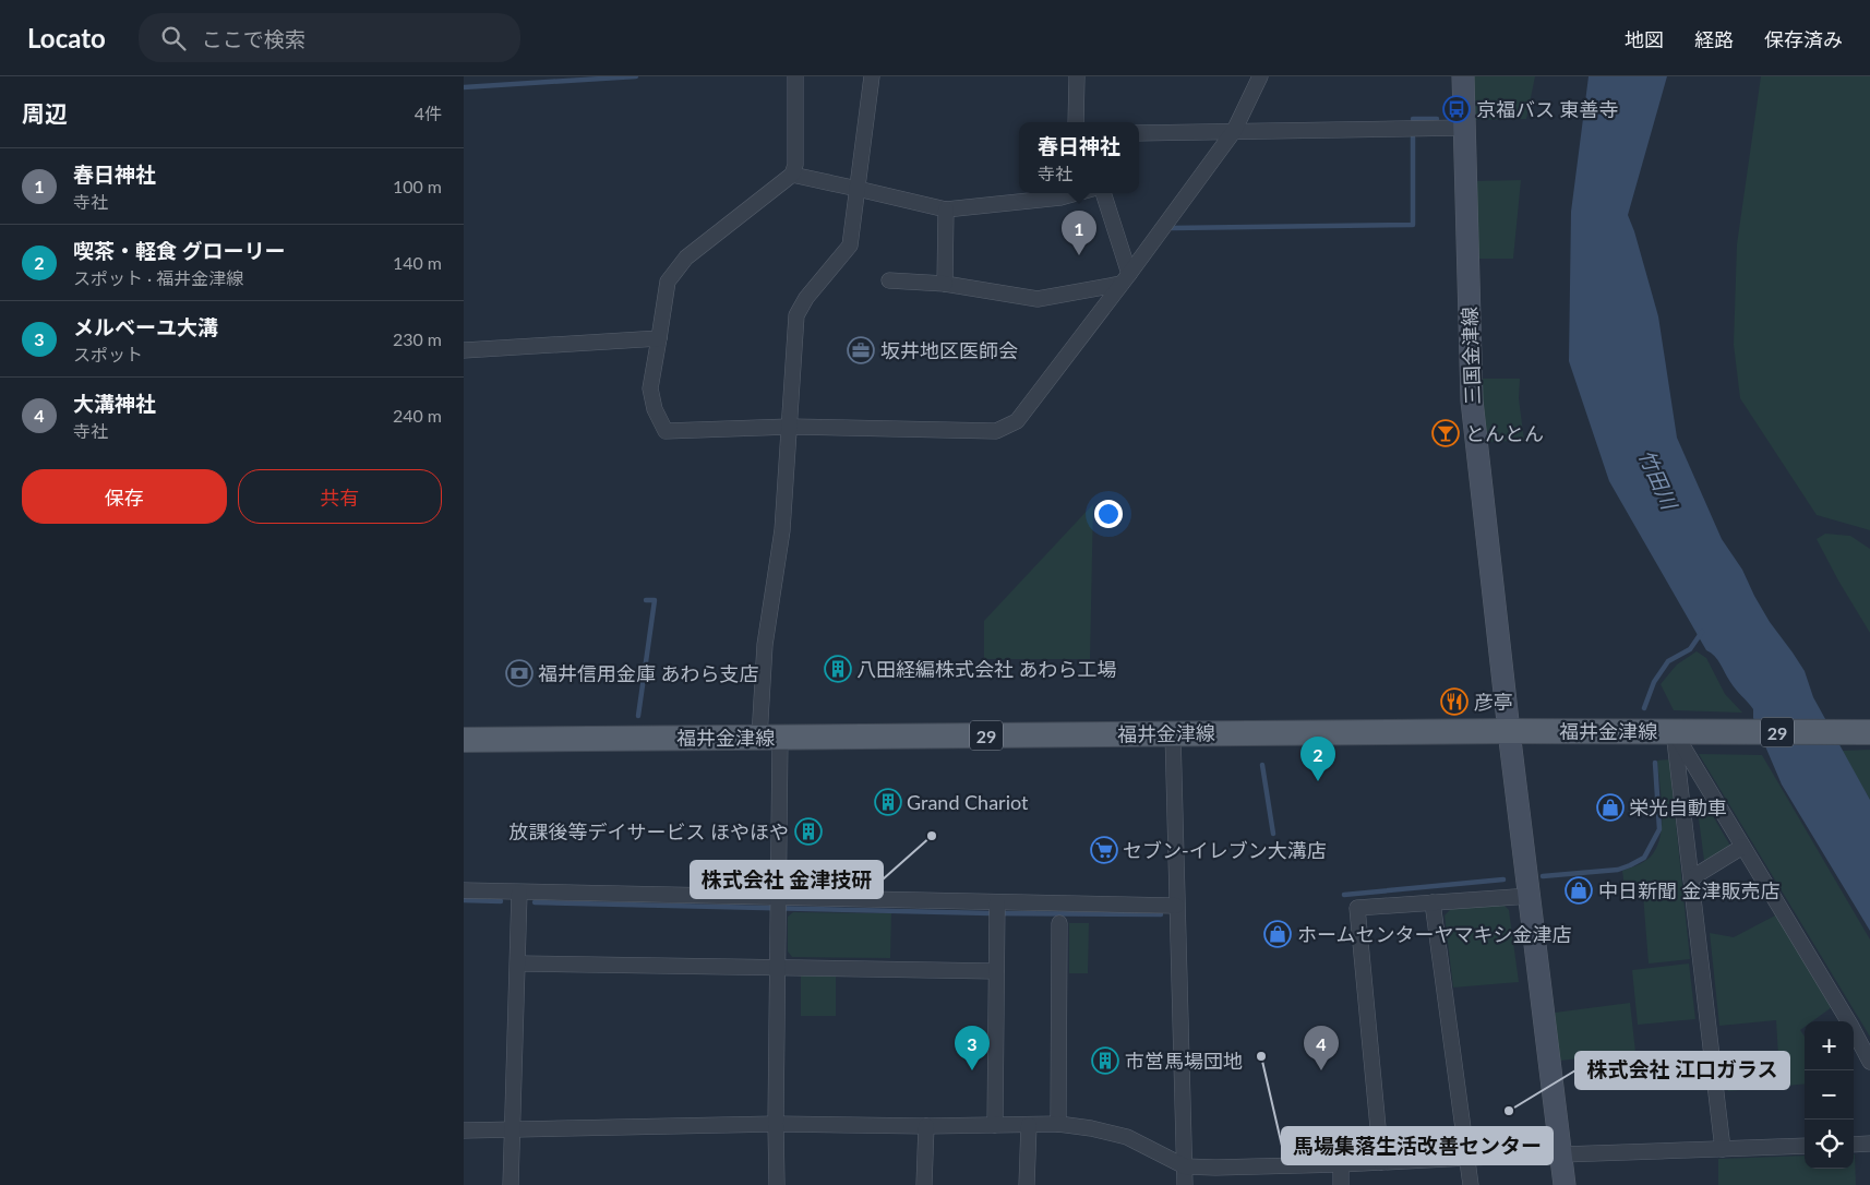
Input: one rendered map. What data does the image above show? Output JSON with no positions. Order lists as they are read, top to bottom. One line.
{"streets":{"main road":["三国金津線","福井金津線","29"]},"crossings":[["三国金津線","福井金津線"]],"water":["竹田川"],"places":{"bus stop":["京福バス 東善寺"],"office":["坂井地区医師会"],"bar":["とんとん"],"building":["八田経編株式会社 あわら工場","Grand Chariot","放課後等デイサービス ほやほや","市営馬場団地"],"bank":["福井信用金庫 あわら支店"],"restaurant":["彦亭"],"shop":["栄光自動車","中日新聞 金津販売店","ホームセンターヤマキシ金津店"],"other":["株式会社 金津技研","馬場集落生活改善センター","株式会社 江口ガラス"],"supermarket":["セブン-イレブン大溝店"]},"page":{"header":"Locato","search":"ここで検索","nav":["地図","経路","保存済み"],"heading":["周辺","4件"],"popup":["春日神社","寺社"],"list":[{"mark":"1","name":"春日神社","note":"寺社","value":"100 m"},{"mark":"2","name":"喫茶・軽食 グローリー","note":"スポット · 福井金津線","value":"140 m"},{"mark":"3","name":"メルベーユ大溝","note":"スポット","value":"230 m"},{"mark":"4","name":"大溝神社","note":"寺社","value":"240 m"}],"pins":["1","2","3","4"],"buttons":["保存","共有"],"map_buttons":["+","−"]}}
